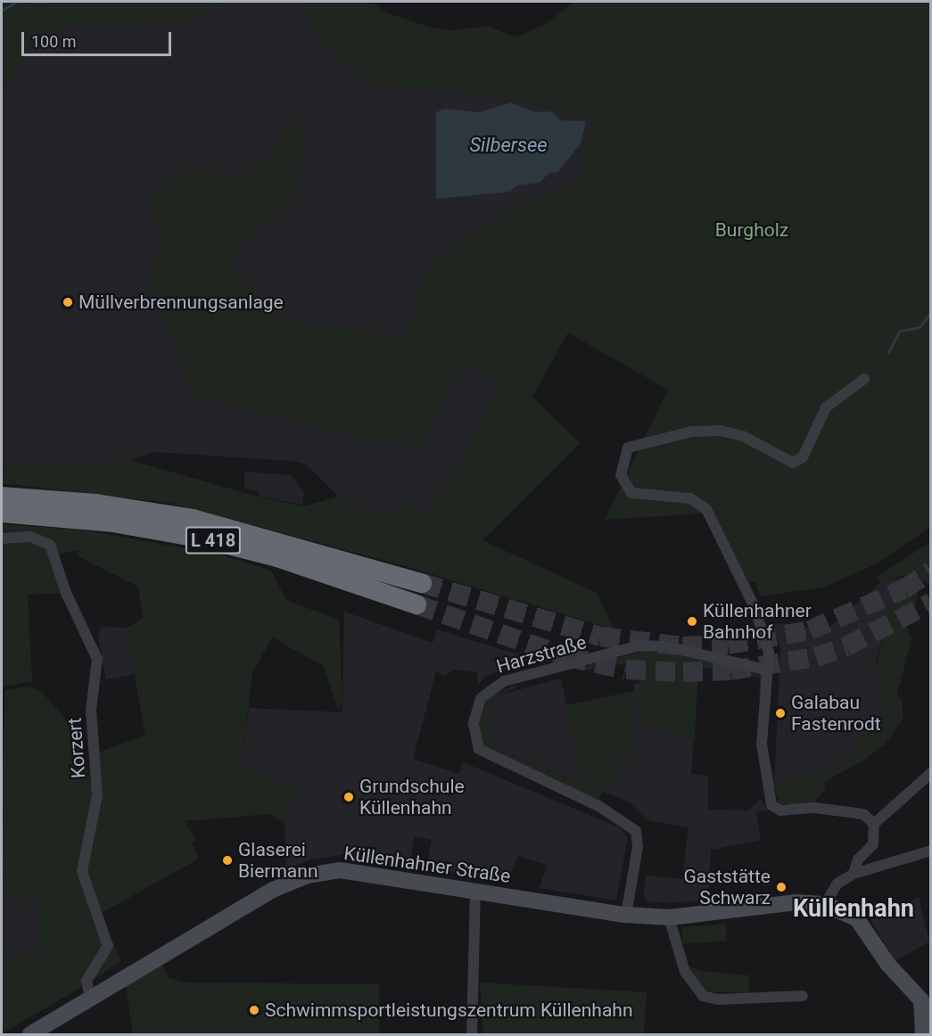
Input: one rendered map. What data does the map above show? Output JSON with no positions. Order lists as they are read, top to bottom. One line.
{"streets":{"highway":["L 418"],"street":["Harzstraße","Korzert","Küllenhahner Straße"]},"crossings":[["Harzstraße","Küllenhahner Straße"],["Korzert","Küllenhahner Straße"]],"districts":["Küllenhahn"],"water":["Silbersee"],"parks":["Burgholz"],"places":["Müllverbrennungsanlage","Küllenhahner Bahnhof","Galabau Fastenrodt","Grundschule Küllenhahn","Glaserei Biermann","Gaststätte Schwarz","Schwimmsportleistungszentrum Küllenhahn"],"scale_bar":"100 m"}
